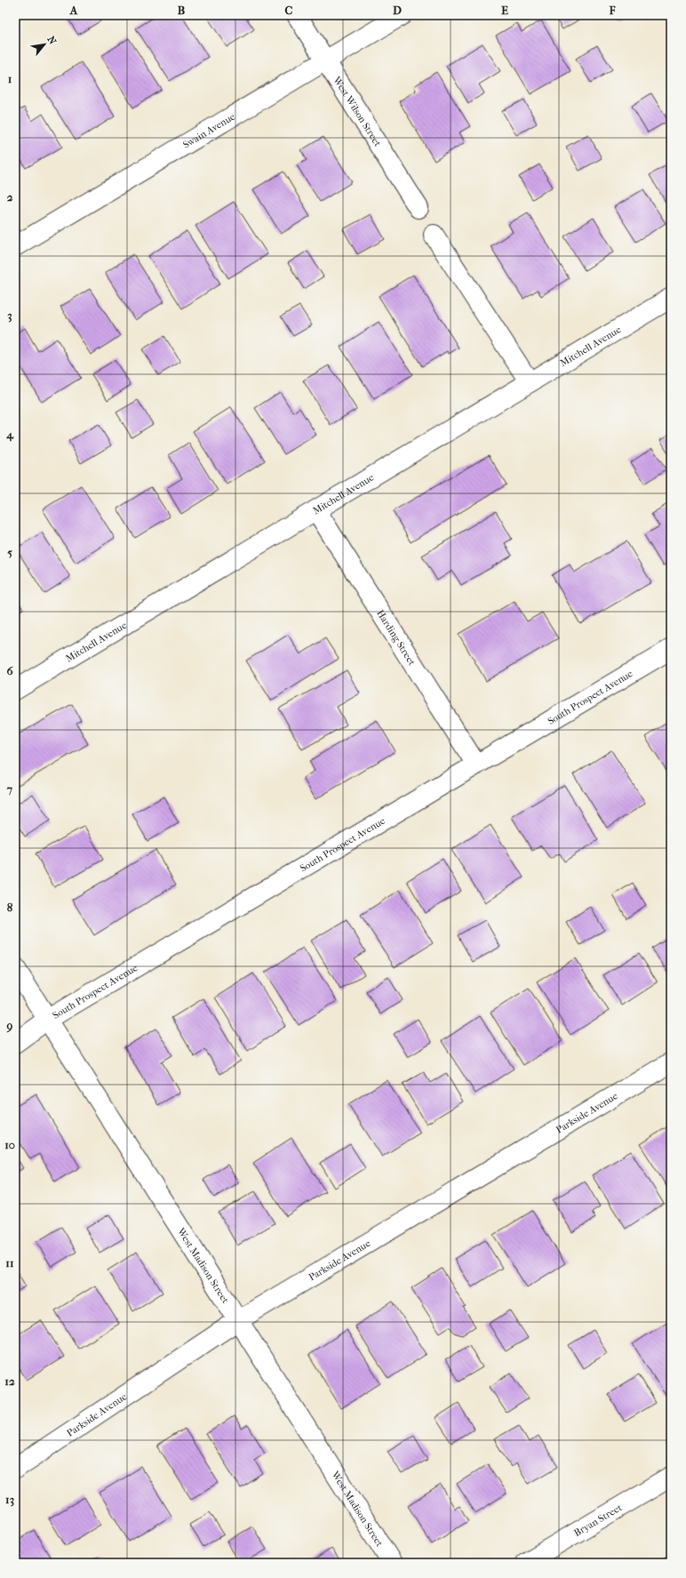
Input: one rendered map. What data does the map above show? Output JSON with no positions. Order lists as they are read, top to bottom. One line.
{"streets":{"street":["West Wilson Street","Swain Avenue","Mitchell Avenue","Harding Street","South Prospect Avenue","Parkside Avenue","West Madison Street","Bryan Street"]},"crossings":[["West Wilson Street","Swain Avenue"],["Mitchell Avenue","Harding Street"],["Harding Street","South Prospect Avenue"],["South Prospect Avenue","West Madison Street"],["Parkside Avenue","West Madison Street"]],"north":"top right","grid":{"columns":["A","B","C","D","E","F"],"rows":["1","2","3","4","5","6","7","8","9","10","11","12","13"]}}
